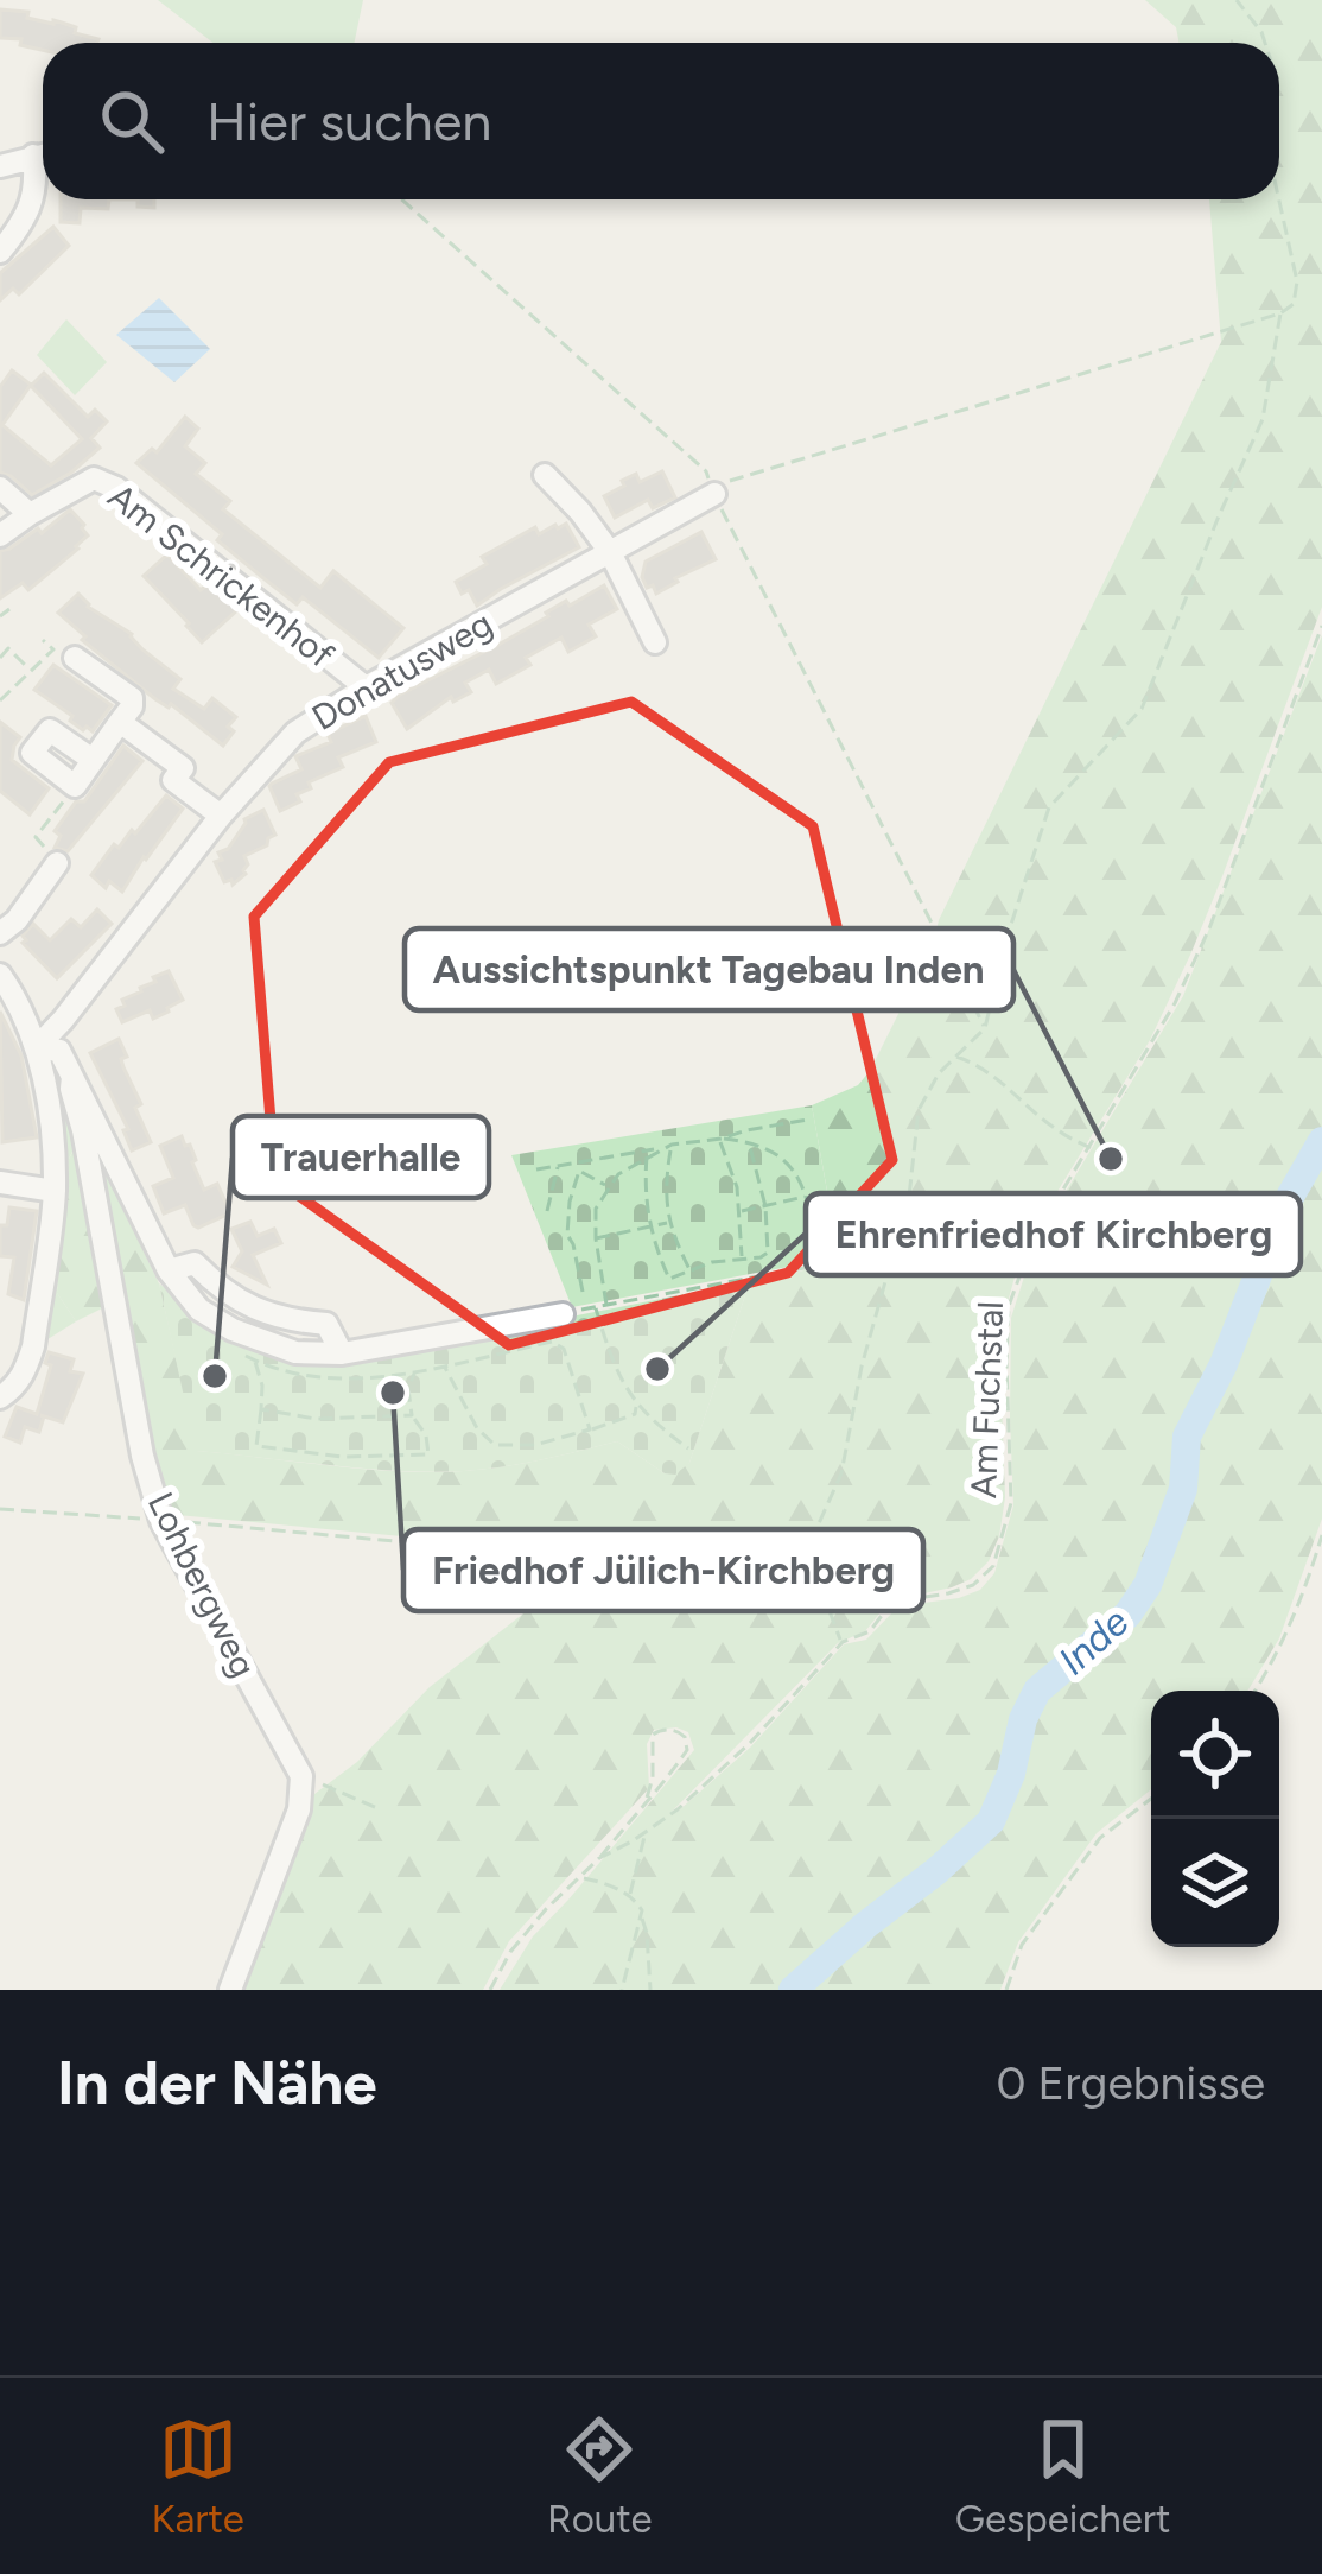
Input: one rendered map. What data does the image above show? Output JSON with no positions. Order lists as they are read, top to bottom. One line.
{"streets":{"street":["Am Schrickenhof","Donatusweg","Lohbergweg"],"path":["Am Fuchstal"]},"crossings":[["Am Schrickenhof","Donatusweg"]],"water":["Inde"],"places":["Aussichtspunkt Tagebau Inden","Ehrenfriedhof Kirchberg","Trauerhalle","Friedhof Jülich-Kirchberg"],"page":{"search":"Hier suchen","heading":["In der Nähe","0 Ergebnisse"],"nav":["Karte","Route","Gespeichert"]}}
